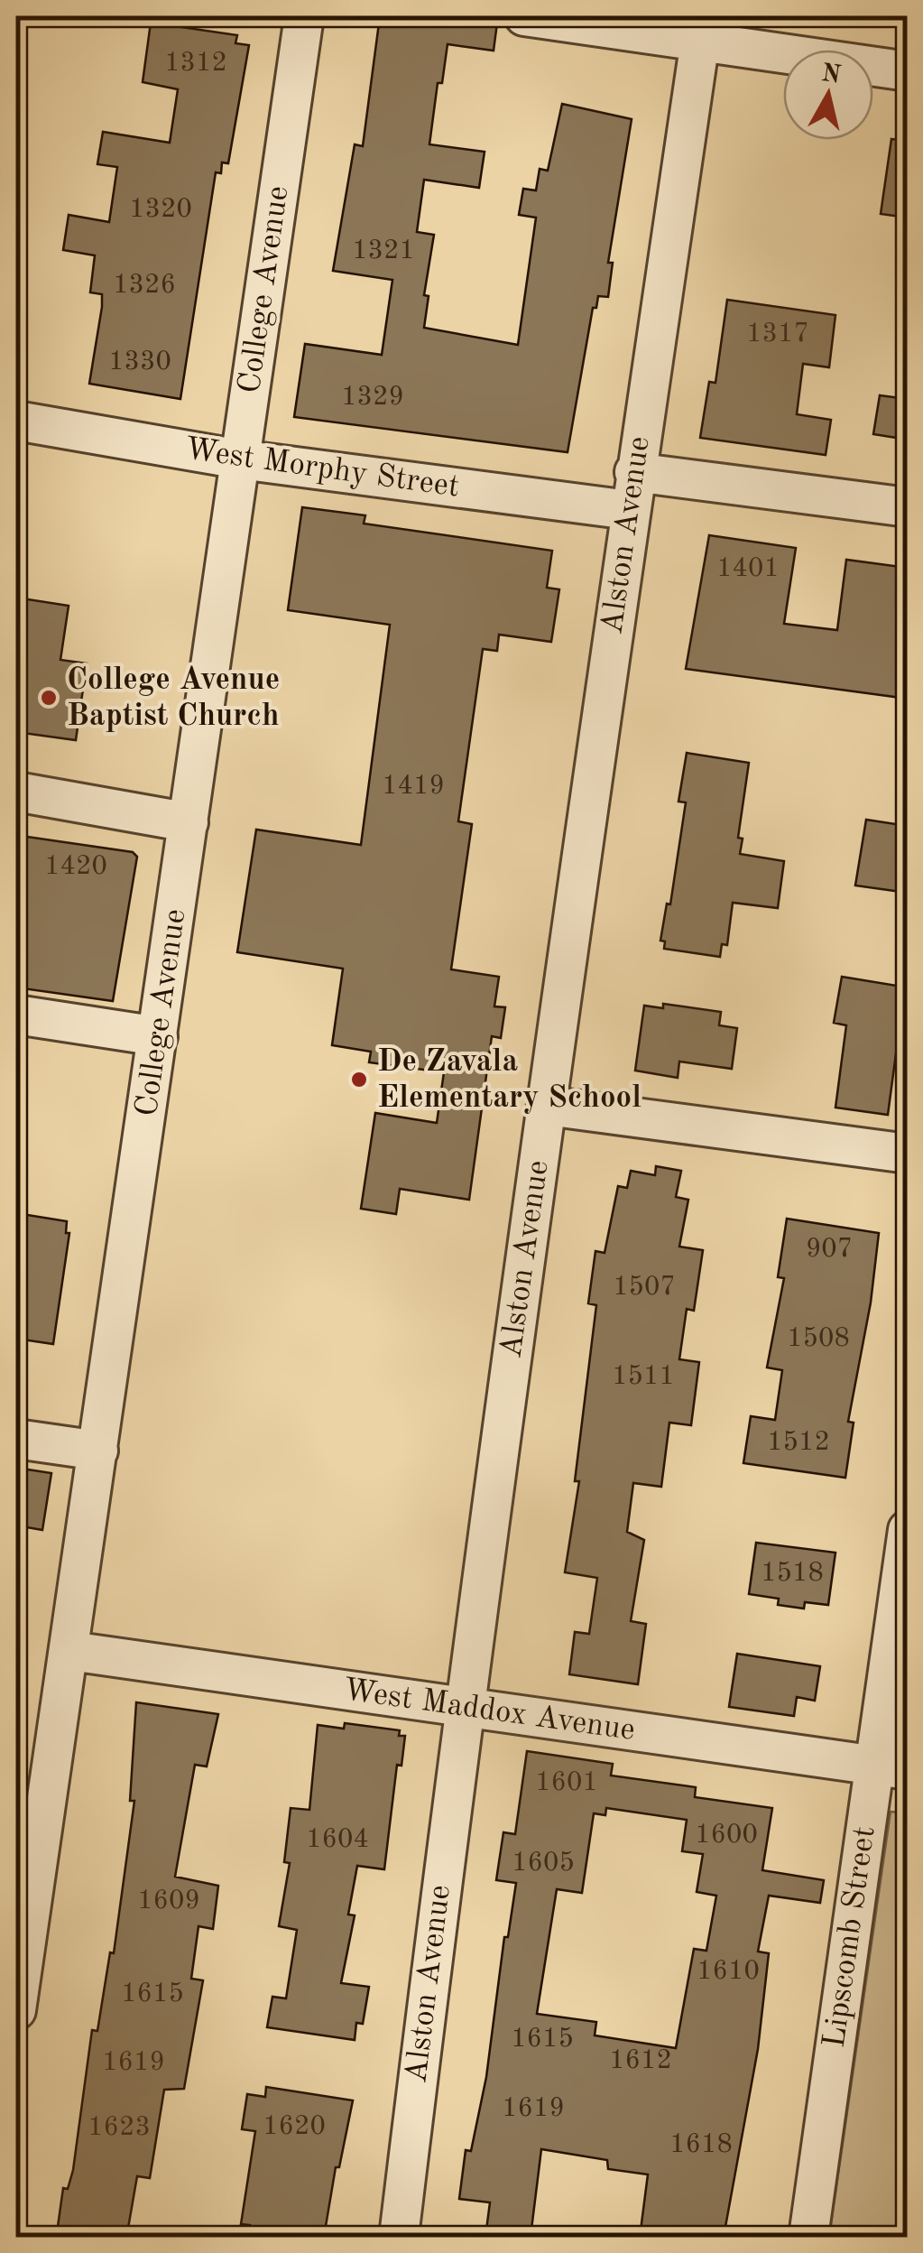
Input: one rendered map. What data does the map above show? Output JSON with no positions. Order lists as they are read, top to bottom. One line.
{"streets":{"street":["College Avenue","West Morphy Street","Alston Avenue","West Maddox Avenue","Lipscomb Street"]},"crossings":[["College Avenue","West Morphy Street"],["College Avenue","West Maddox Avenue"],["West Morphy Street","Alston Avenue"],["Alston Avenue","West Maddox Avenue"],["West Maddox Avenue","Lipscomb Street"]],"places":["College Avenue Baptist Church","De Zavala Elementary School"],"house_numbers":["1312","1320","1321","1326","1317","1330","1329","1401","1419","1420","907","1507","1508","1511","1512","1518","1601","1600","1604","1605","1609","1610","1615","1615","1612","1619","1619","1620","1623","1618"],"north":"top"}
